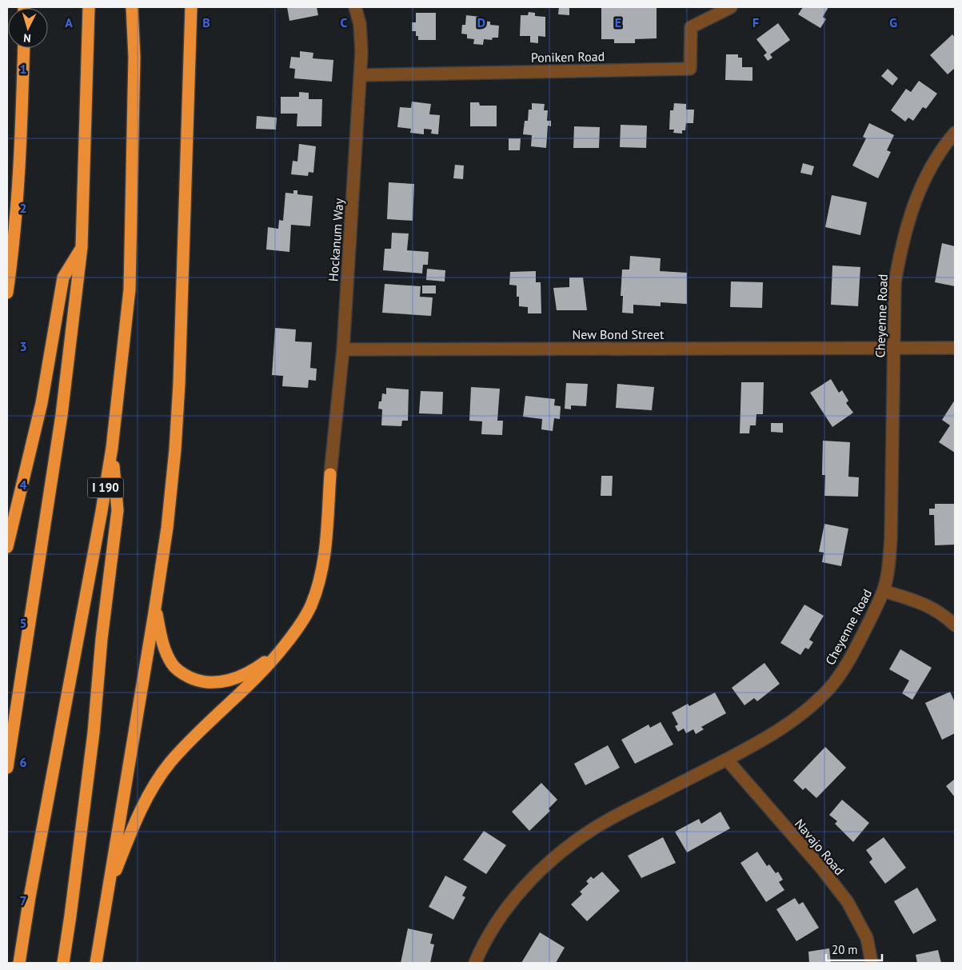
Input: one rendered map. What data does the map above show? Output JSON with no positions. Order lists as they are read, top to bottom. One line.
{"streets":{"highway":["I 190"],"street":["Poniken Road","Hockanum Way","Cheyenne Road","New Bond Street","Navajo Road"]},"crossings":[["Poniken Road","Hockanum Way"],["Hockanum Way","New Bond Street"],["Cheyenne Road","New Bond Street"],["Cheyenne Road","Navajo Road"]],"scale_bar":"20 m","north":"bottom","grid":{"columns":["A","B","C","D","E","F","G"],"rows":["1","2","3","4","5","6","7"]}}
